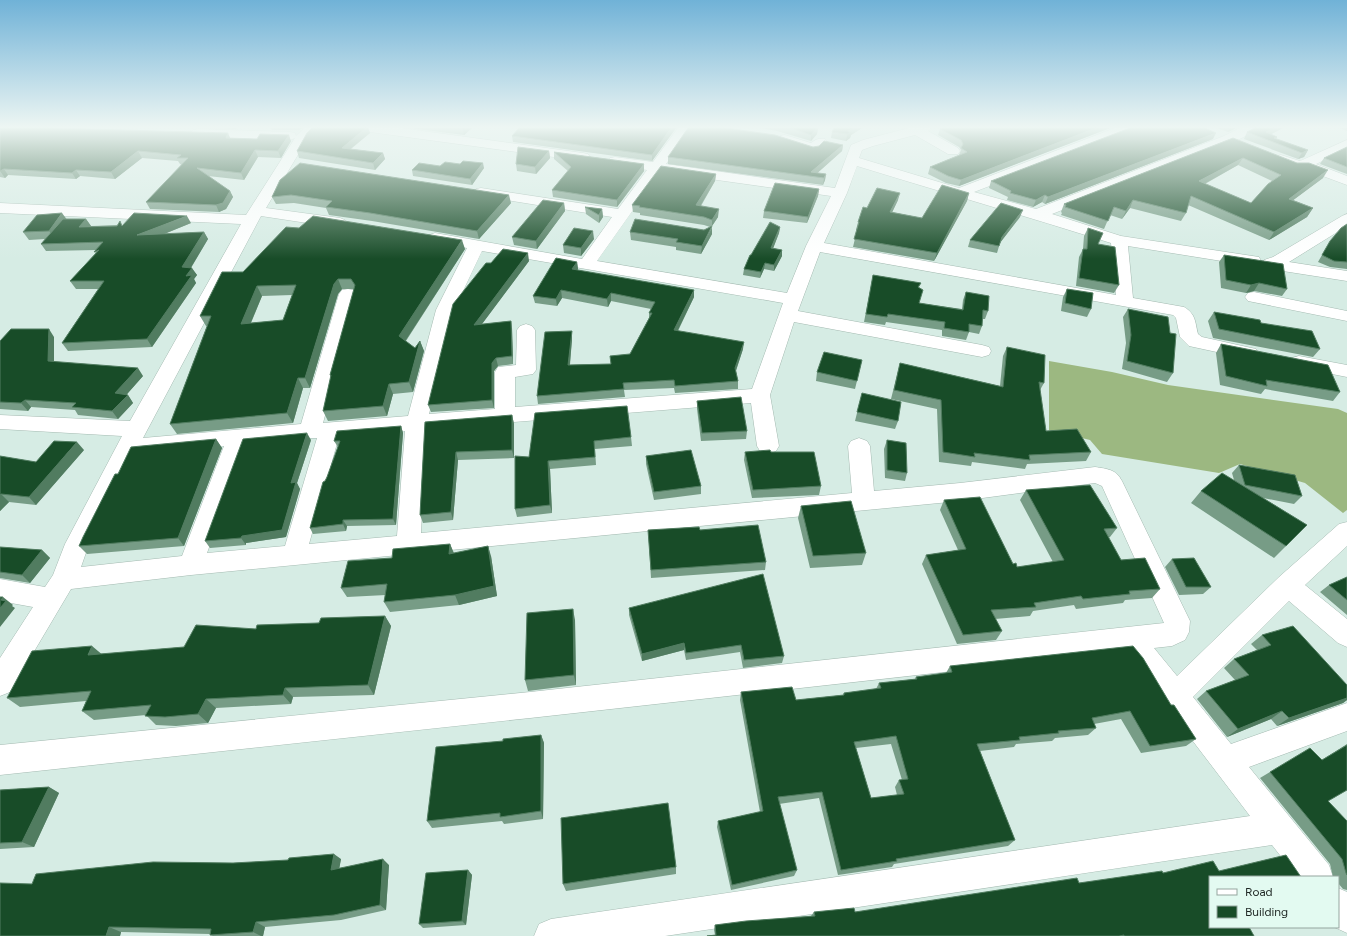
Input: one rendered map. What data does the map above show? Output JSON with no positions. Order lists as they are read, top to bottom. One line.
{"legend":["Road","Building"]}
